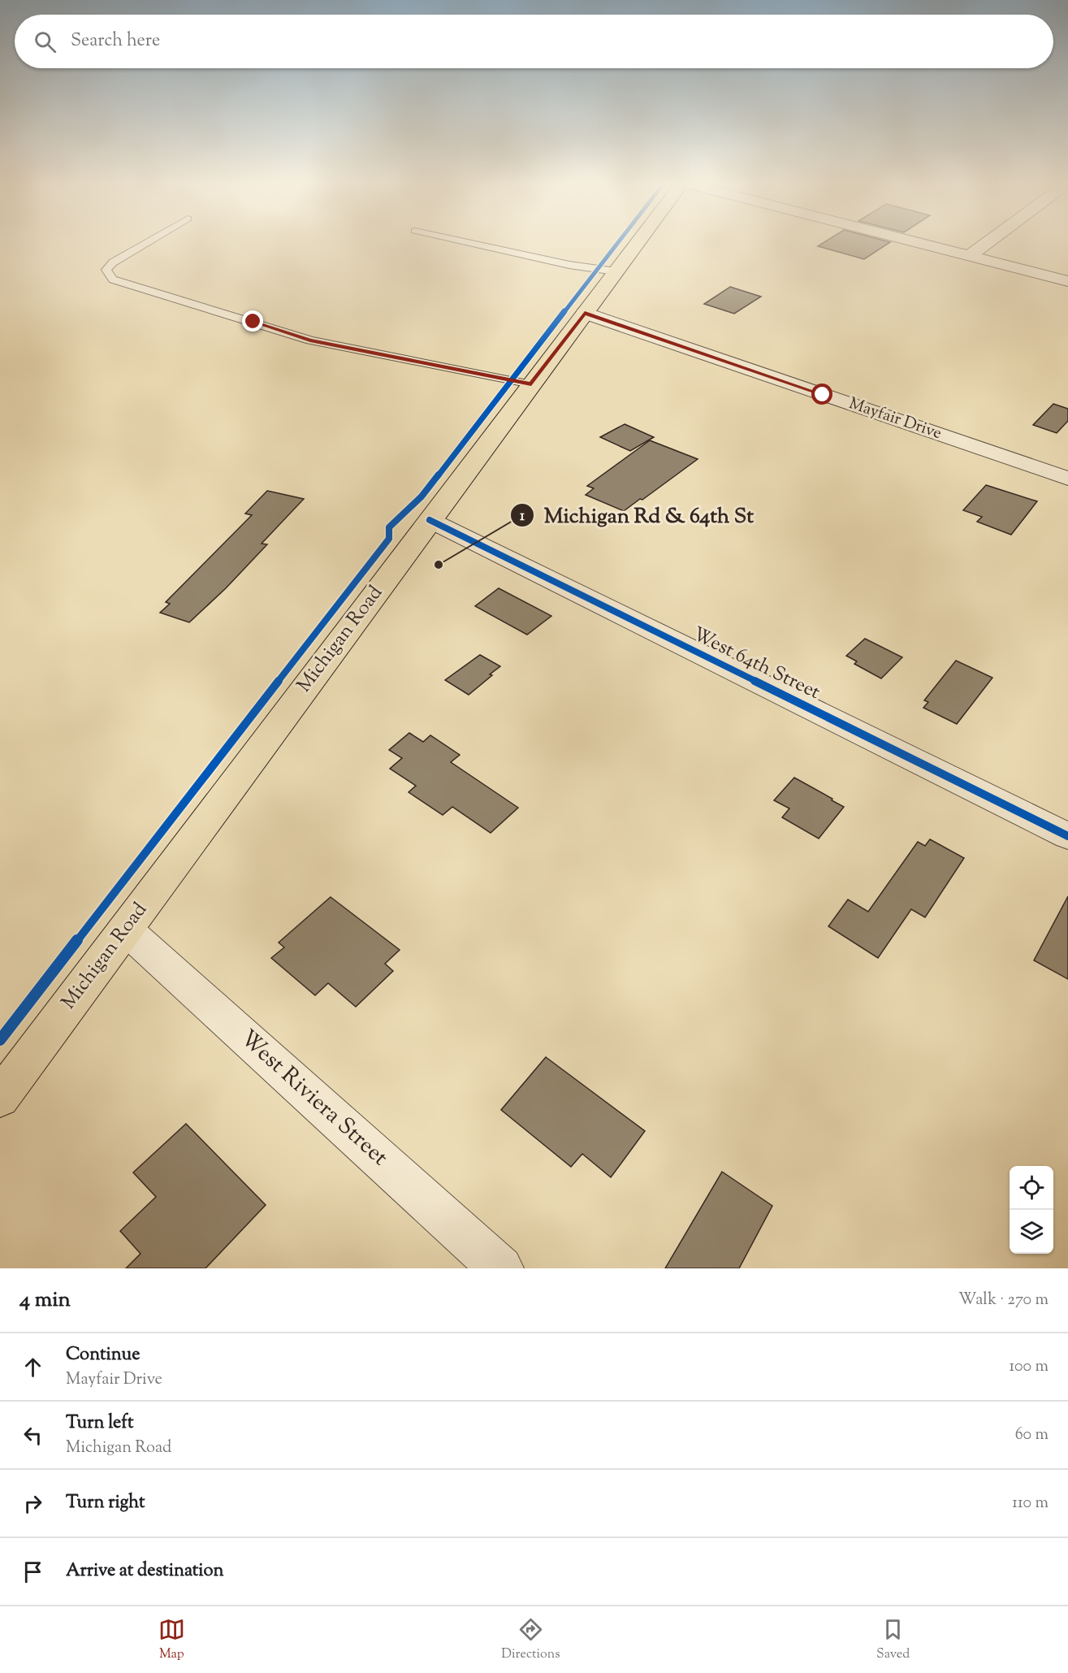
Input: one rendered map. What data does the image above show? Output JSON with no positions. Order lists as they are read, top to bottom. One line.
{"streets":{"main road":["Michigan Road"],"street":["Mayfair Drive","West 64th Street","West Riviera Street"]},"crossings":[["Mayfair Drive","Michigan Road"],["Michigan Road","West 64th Street"],["Michigan Road","West Riviera Street"]],"places":["Michigan Rd & 64th St"],"page":{"search":"Search here","heading":["4 min","Walk · 270 m"],"list":[["Continue","Mayfair Drive","100 m"],["Turn left","Michigan Road","60 m"],["Turn right","110 m"],"Arrive at destination"],"nav":["Map","Directions","Saved"]}}
